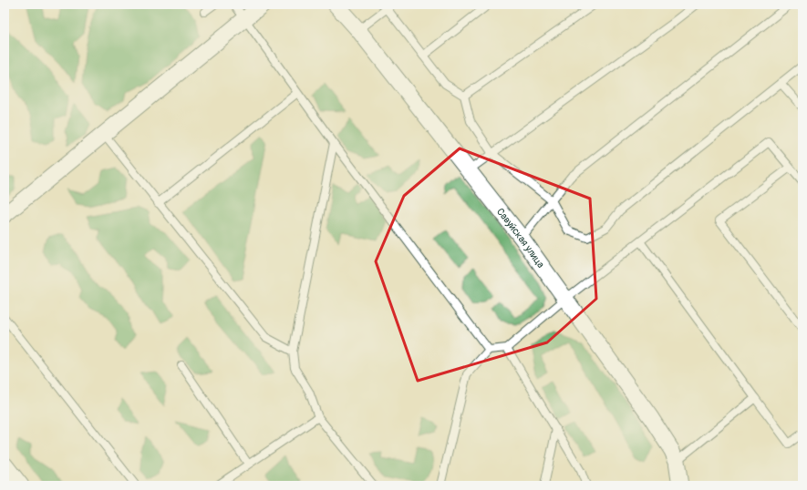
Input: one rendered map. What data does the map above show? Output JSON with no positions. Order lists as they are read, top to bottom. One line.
{"streets":{"street":["Савуйская улица"]}}
